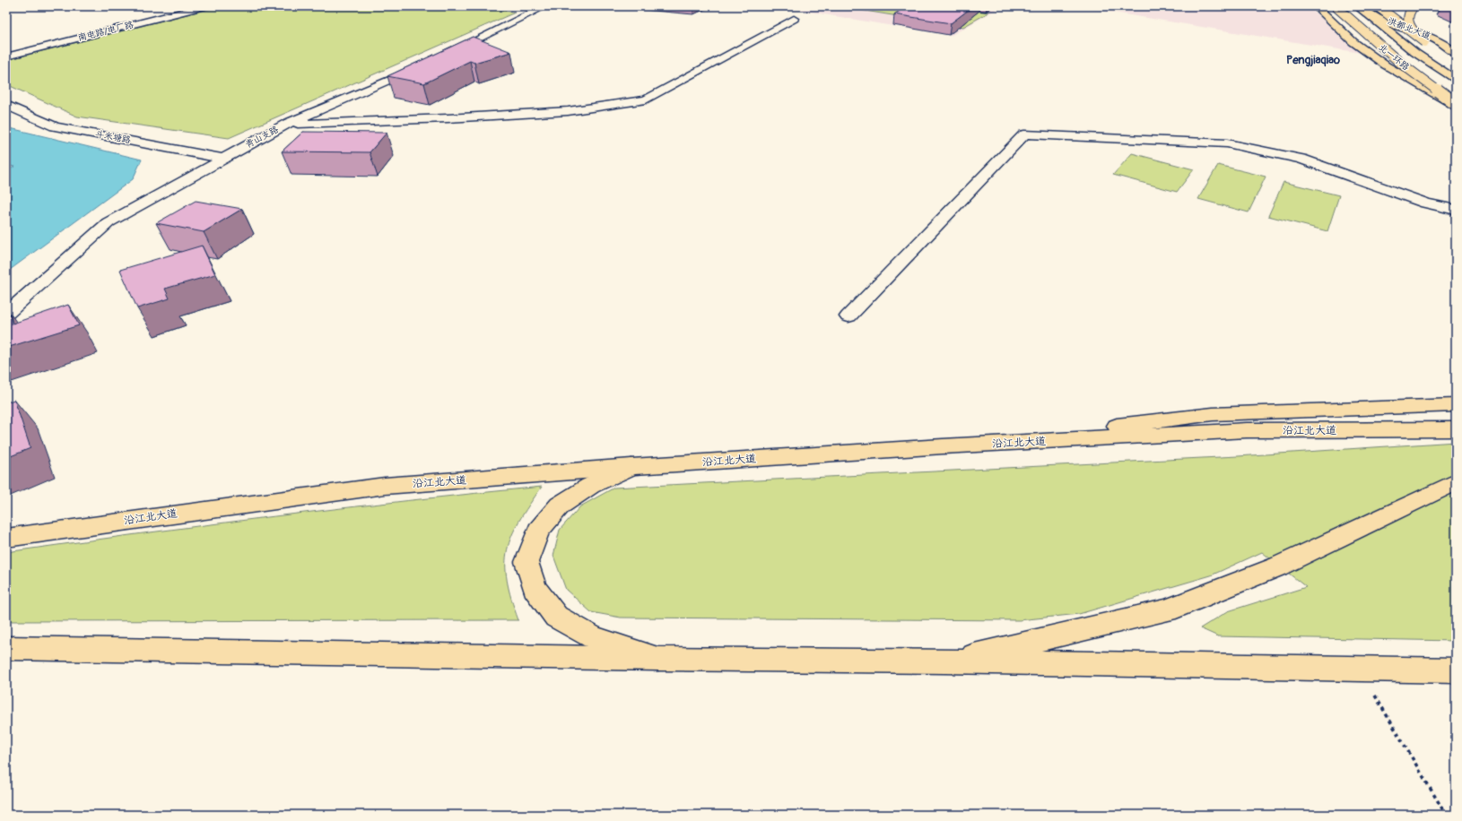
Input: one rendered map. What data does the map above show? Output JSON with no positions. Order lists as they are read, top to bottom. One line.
{"streets":{"main road":["洪都北大道","北一环路","沿江北大道"],"street":["南电路/电厂路","斗米塘路","青山支路"]},"crossings":[["斗米塘路","青山支路"]],"districts":["Pengjiaqiao"]}
